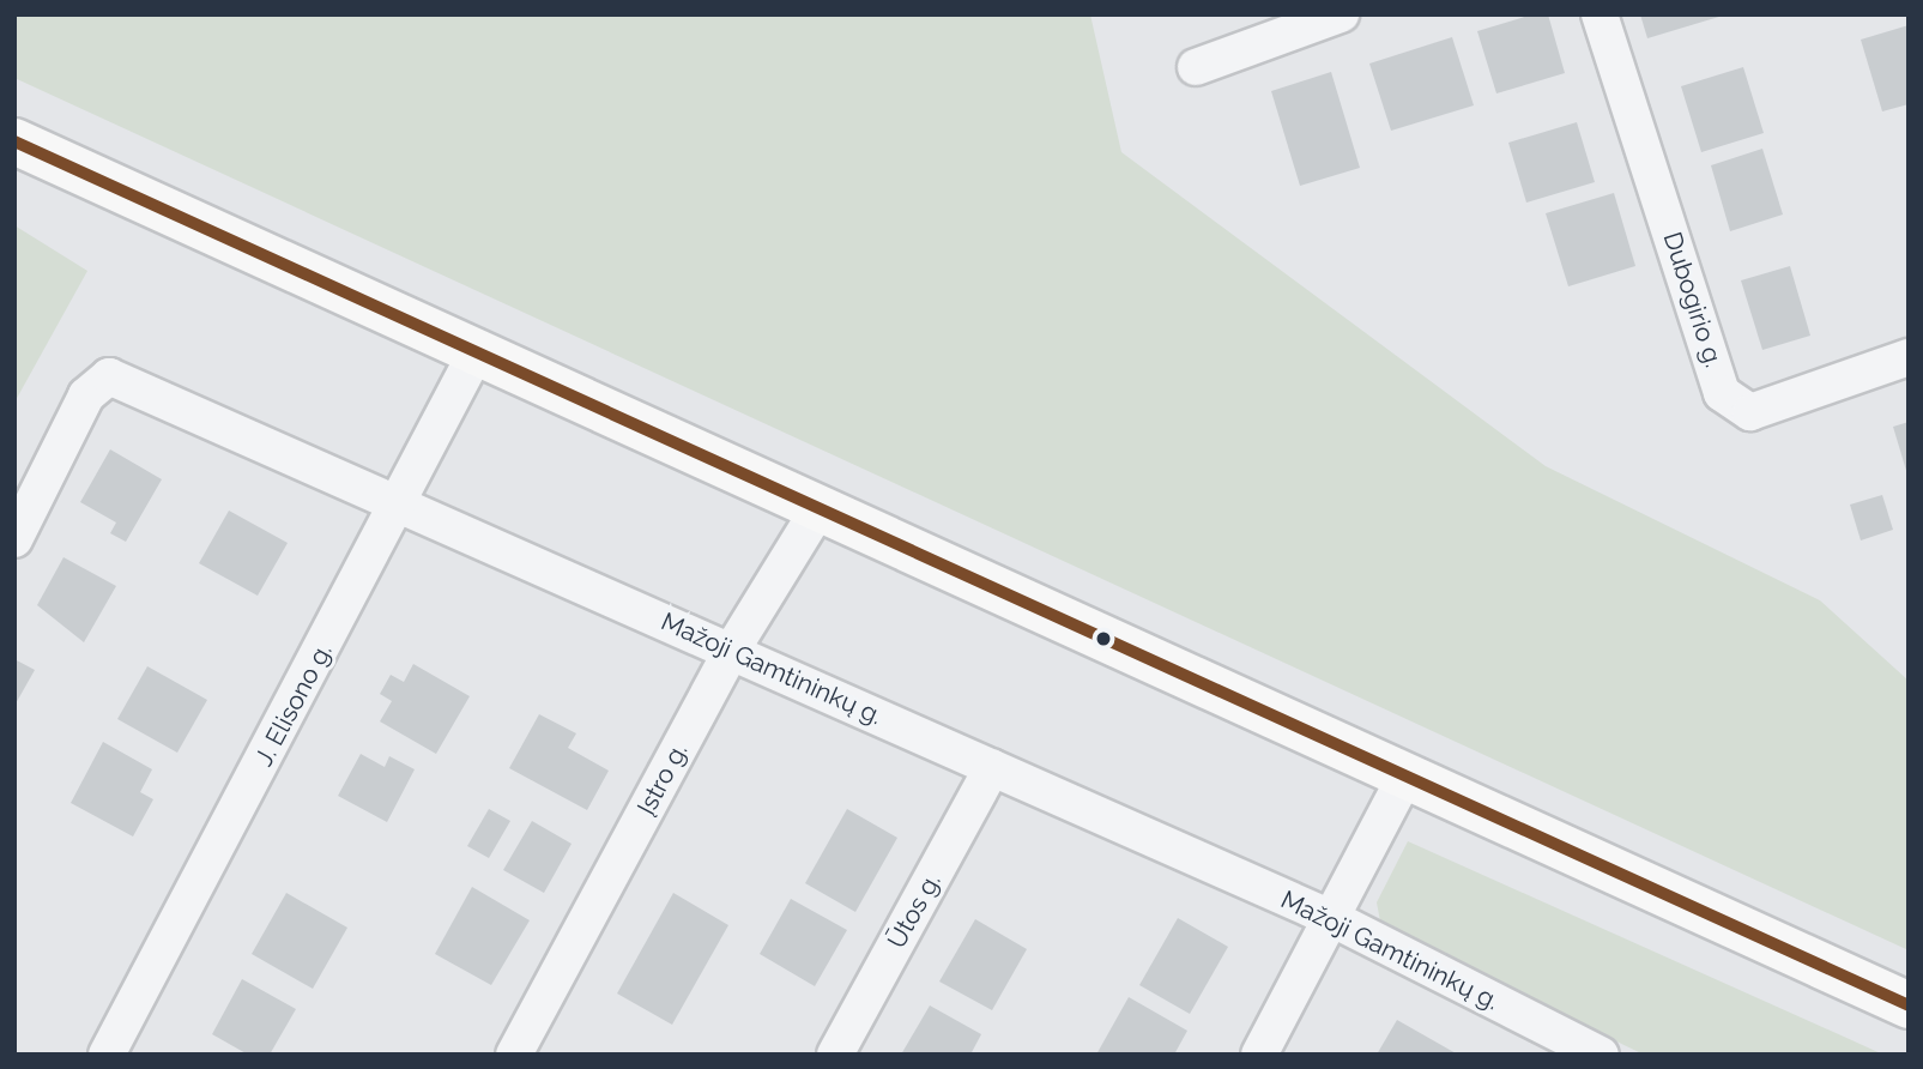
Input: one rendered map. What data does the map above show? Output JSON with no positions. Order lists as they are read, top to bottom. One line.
{"streets":{"street":["Dubogirio g.","Mažoji Gamtininkų g.","J. Elisono g.","Įstro g.","Ūtos g."]},"crossings":[["Mažoji Gamtininkų g.","J. Elisono g."],["Mažoji Gamtininkų g.","Įstro g."],["Mažoji Gamtininkų g.","Ūtos g."]]}
